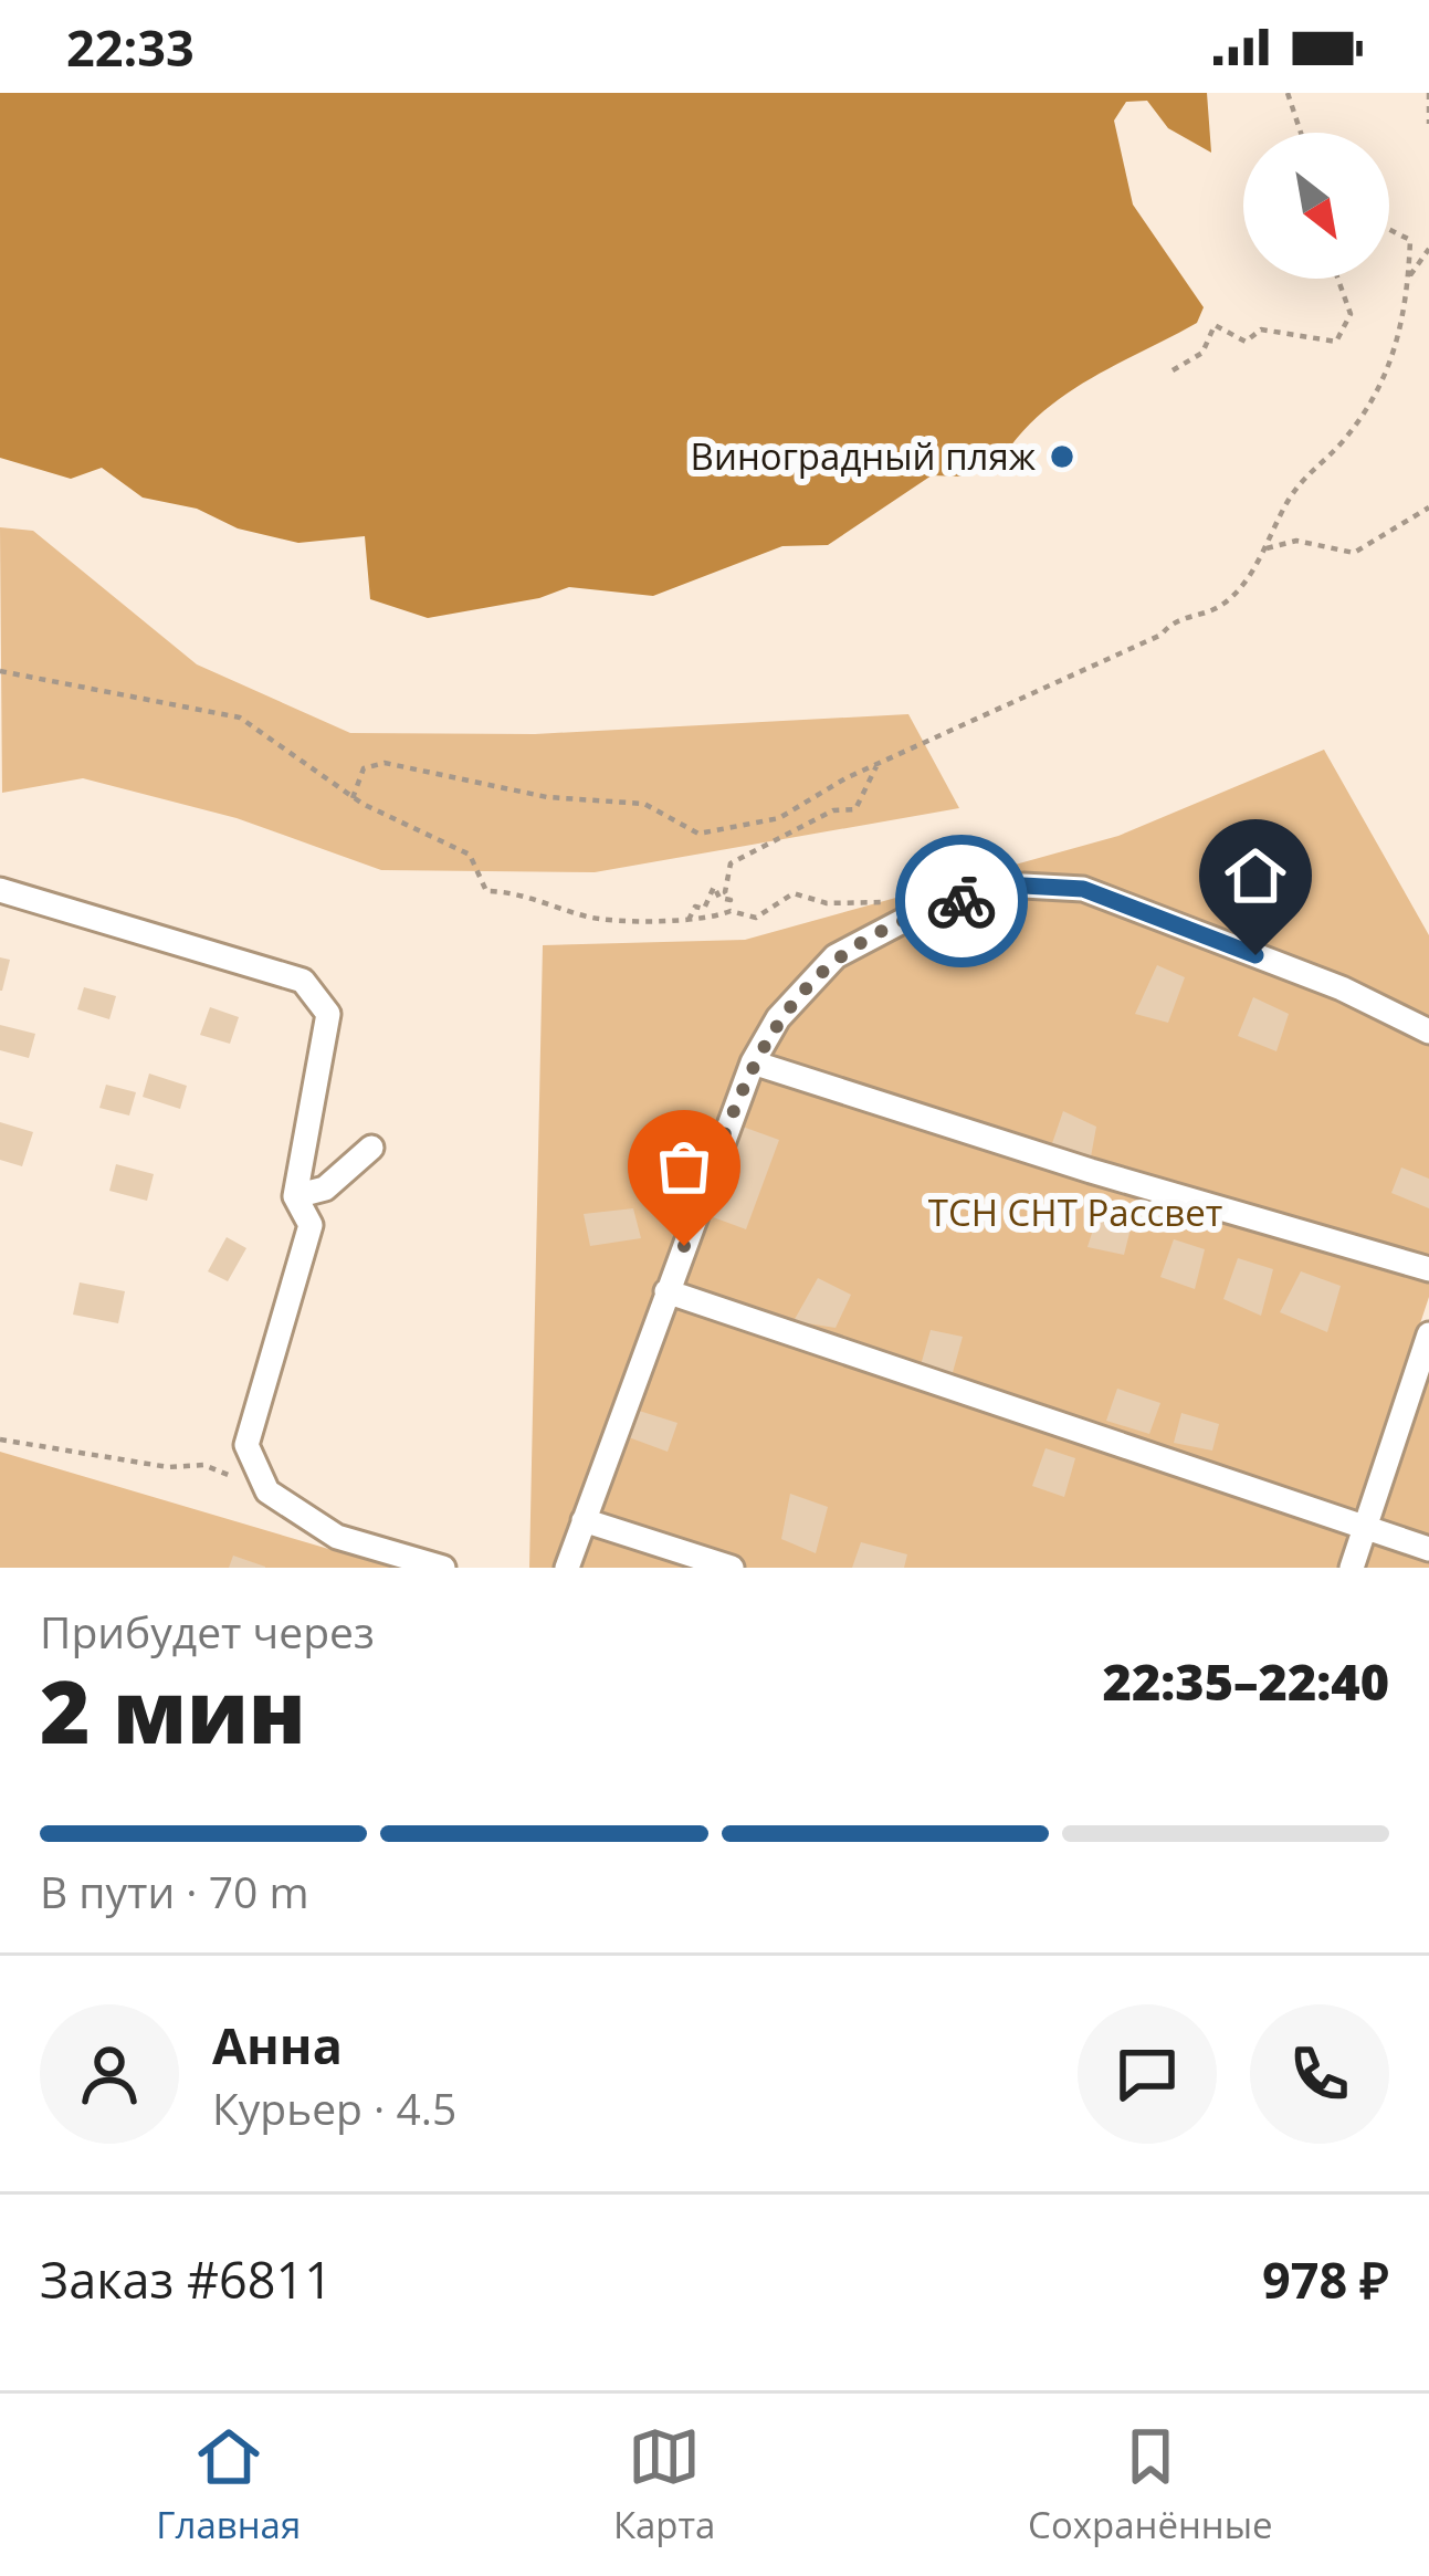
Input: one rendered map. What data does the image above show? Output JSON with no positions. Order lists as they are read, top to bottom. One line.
{"parks":["ТСН СНТ Рассвет"],"places":["Виноградный пляж"],"north":"bottom right","page":{"status":"22:33","heading":["2 мин","Прибудет через","22:35–22:40"],"panel":["Анна","Курьер · 4.5","Заказ #6811","978 ₽"],"bar":"В пути · 70 m","tabs":["Главная","Карта","Сохранённые"]}}
